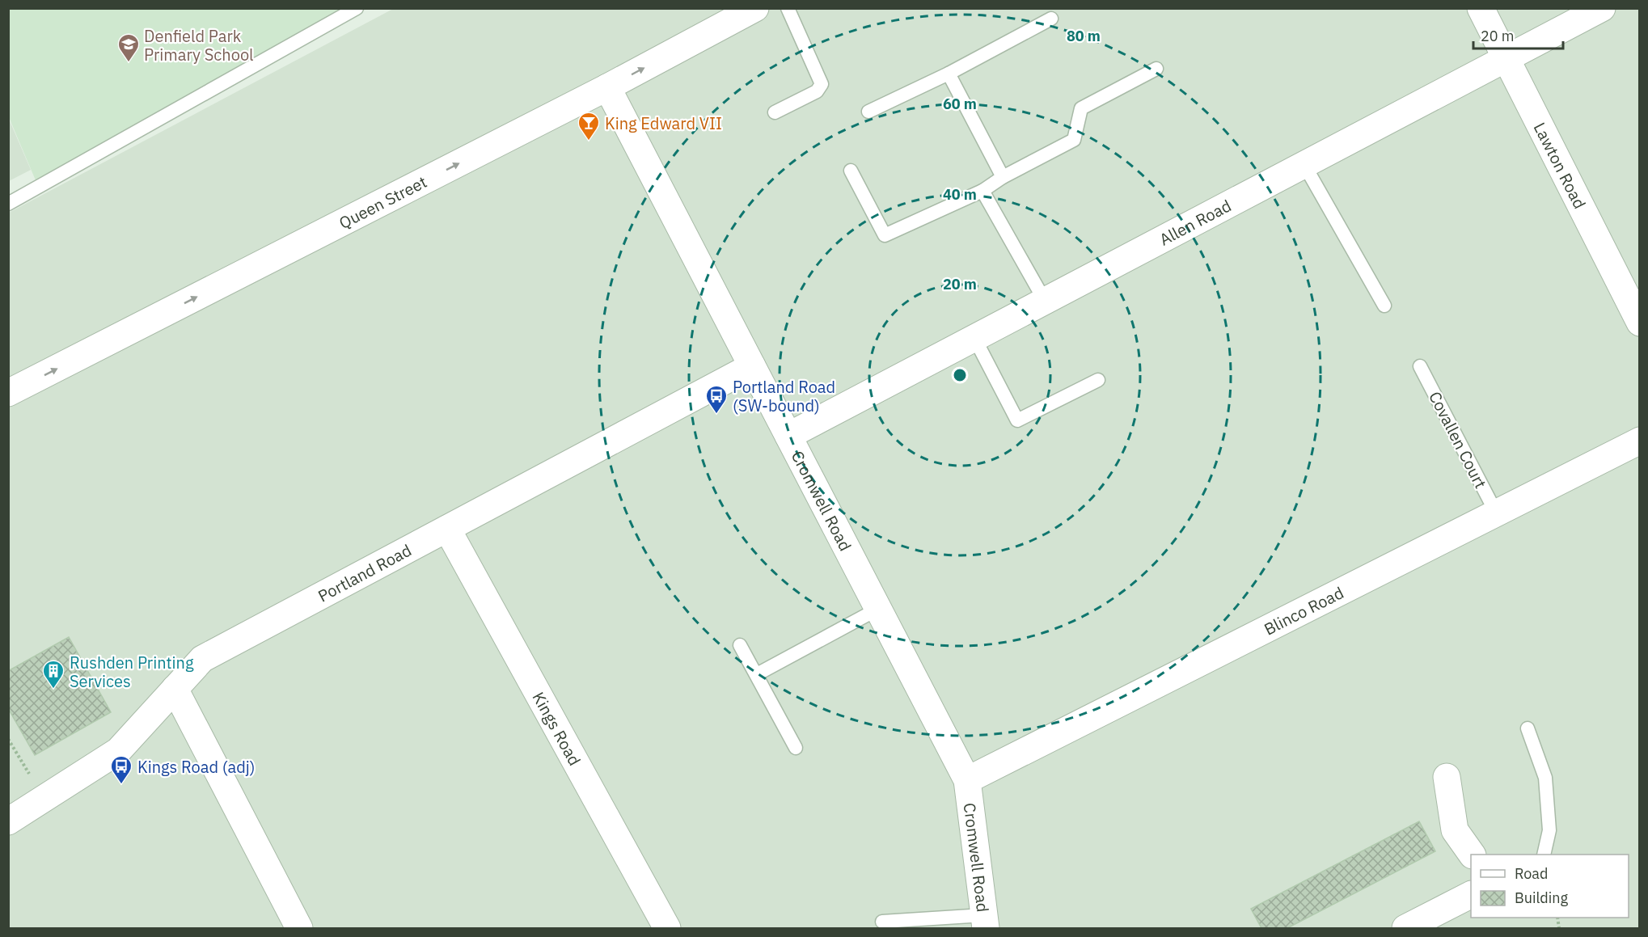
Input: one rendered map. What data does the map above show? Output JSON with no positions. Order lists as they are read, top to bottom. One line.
{"streets":{"street":["Lawton Road","Queen Street","Allen Road","Cromwell Road","Portland Road","Blinco Road","Kings Road"],"lane":["Covallen Court"]},"crossings":[["Lawton Road","Allen Road"],["Queen Street","Cromwell Road"],["Allen Road","Cromwell Road"],["Covallen Court","Blinco Road"],["Cromwell Road","Portland Road"],["Cromwell Road","Blinco Road"],["Portland Road","Kings Road"]],"one_way":["Queen Street"],"places":{"school or university":["Denfield Park Primary School"],"bar":["King Edward VII"],"bus stop":["Portland Road (SW-bound)","Kings Road (adj)"],"building":["Rushden Printing Services"]},"legend":["Road","Building"],"scale_bar":"20 m","rings":["80 m","60 m","40 m","20 m"]}
